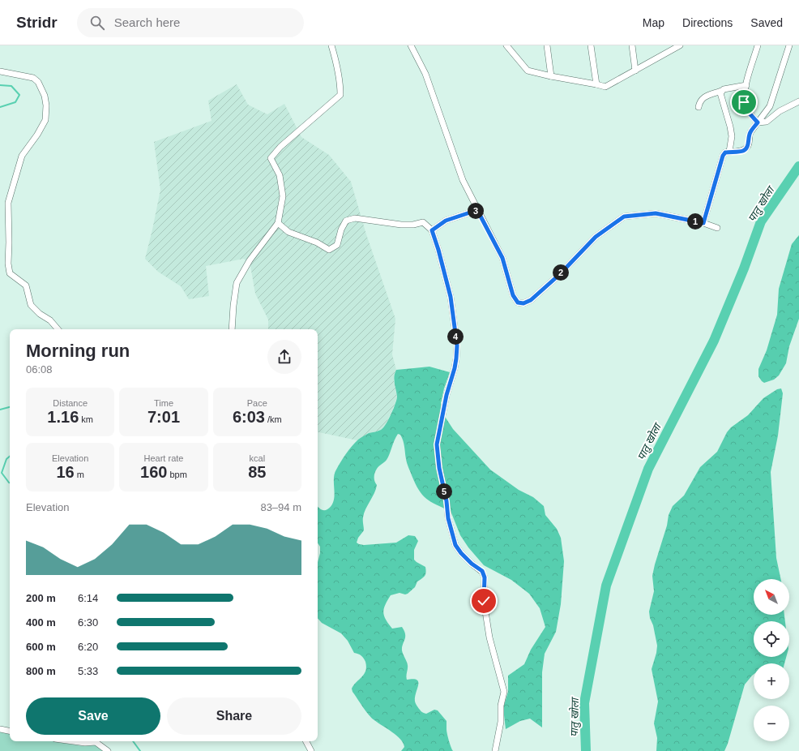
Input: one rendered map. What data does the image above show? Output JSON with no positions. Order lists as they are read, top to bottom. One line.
{"water":["पातु खोला"],"north":"top left","page":{"header":"Stridr","search":"Search here","nav":["Map","Directions","Saved"],"pins":["3","1","2","4","5"],"heading":["Morning run","06:08"],"stats":[["Distance","1.16 km"],["Time","7:01"],["Pace","6:03 /km"],["Elevation","16 m"],["Heart rate","160 bpm"],["kcal","85"]],"chart":["Elevation","83–94 m"],"map_buttons":["+","−"],"list":[{"name":"200 m","note":"6:14"},{"name":"400 m","note":"6:30"},{"name":"600 m","note":"6:20"},{"name":"800 m","note":"5:33"}],"buttons":["Save","Share"]}}
